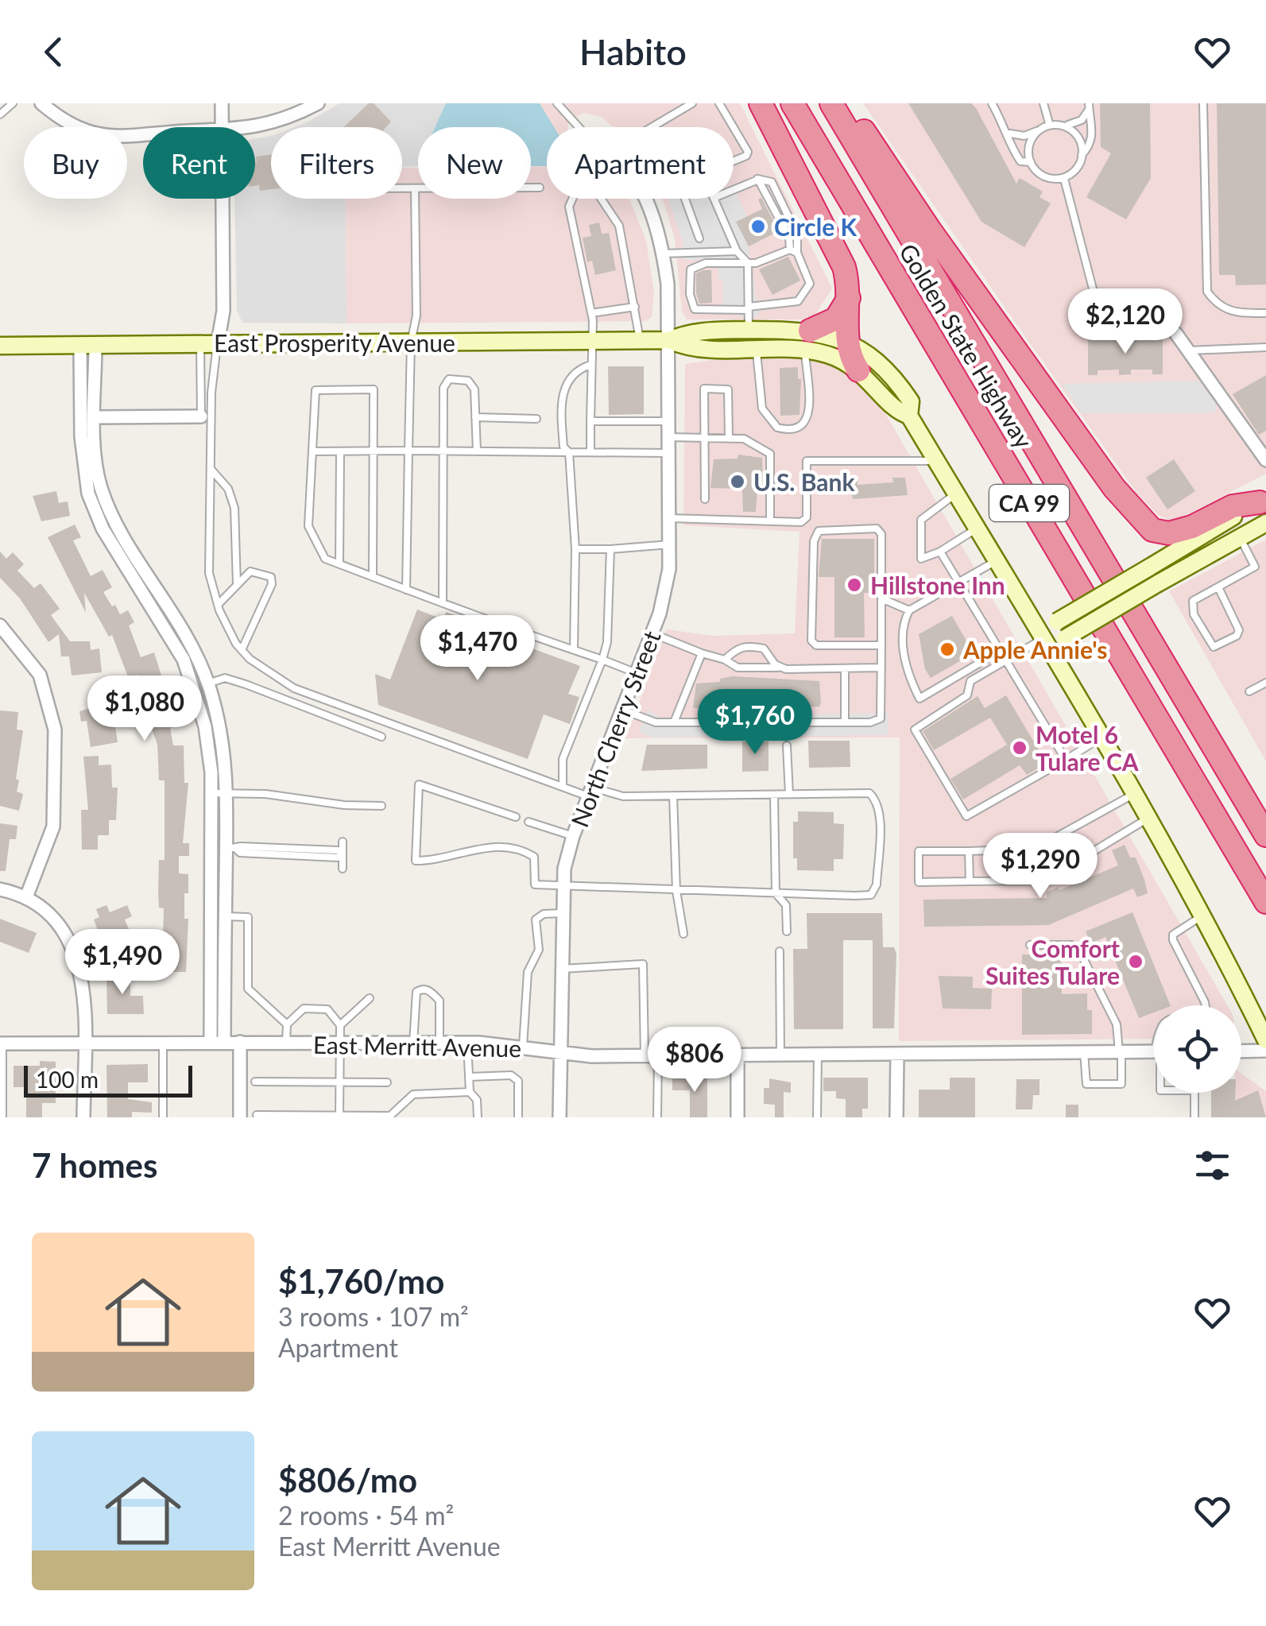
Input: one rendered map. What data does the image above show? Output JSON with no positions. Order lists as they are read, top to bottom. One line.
{"streets":{"highway":["Golden State Highway","CA 99"],"main road":["East Prosperity Avenue"],"street":["North Cherry Street","East Merritt Avenue"]},"crossings":[["East Prosperity Avenue","North Cherry Street"],["North Cherry Street","East Merritt Avenue"]],"places":["Circle K","U.S. Bank","Hillstone Inn","Apple Annie's","Motel 6 Tulare CA","Comfort Suites Tulare"],"scale_bar":"100 m","page":{"header":"Habito","chip":["Buy","Rent","Filters","New","Apartment"],"price":["$2,120","$1,470","$1,080","$1,760","$1,290","$1,490","$806"],"scale":"100 m","heading":"7 homes","list":[{"name":"$1,760/mo","note":"3 rooms · 107 m² · Apartment"},{"name":"$806/mo","note":"2 rooms · 54 m² · East Merritt Avenue"}]}}
